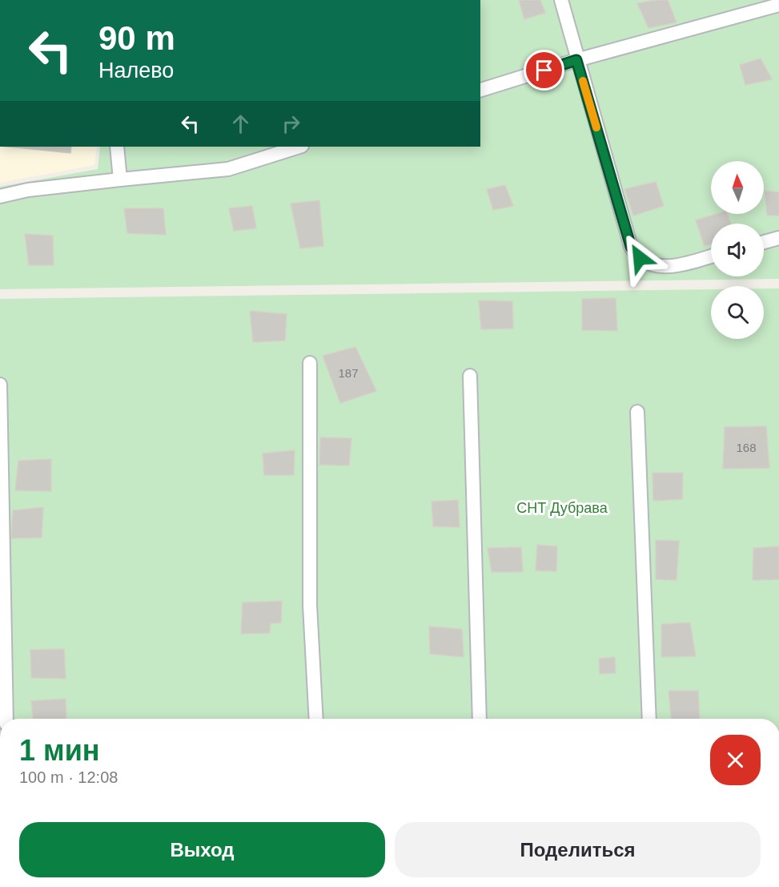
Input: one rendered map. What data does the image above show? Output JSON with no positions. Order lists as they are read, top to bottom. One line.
{"parks":["СНТ Дубрава"],"house_numbers":["187","168"],"north":"top","page":{"turn":["90 m","Налево"],"heading":["1 мин","100 m · 12:08"],"buttons":["Выход","Поделиться"]}}
